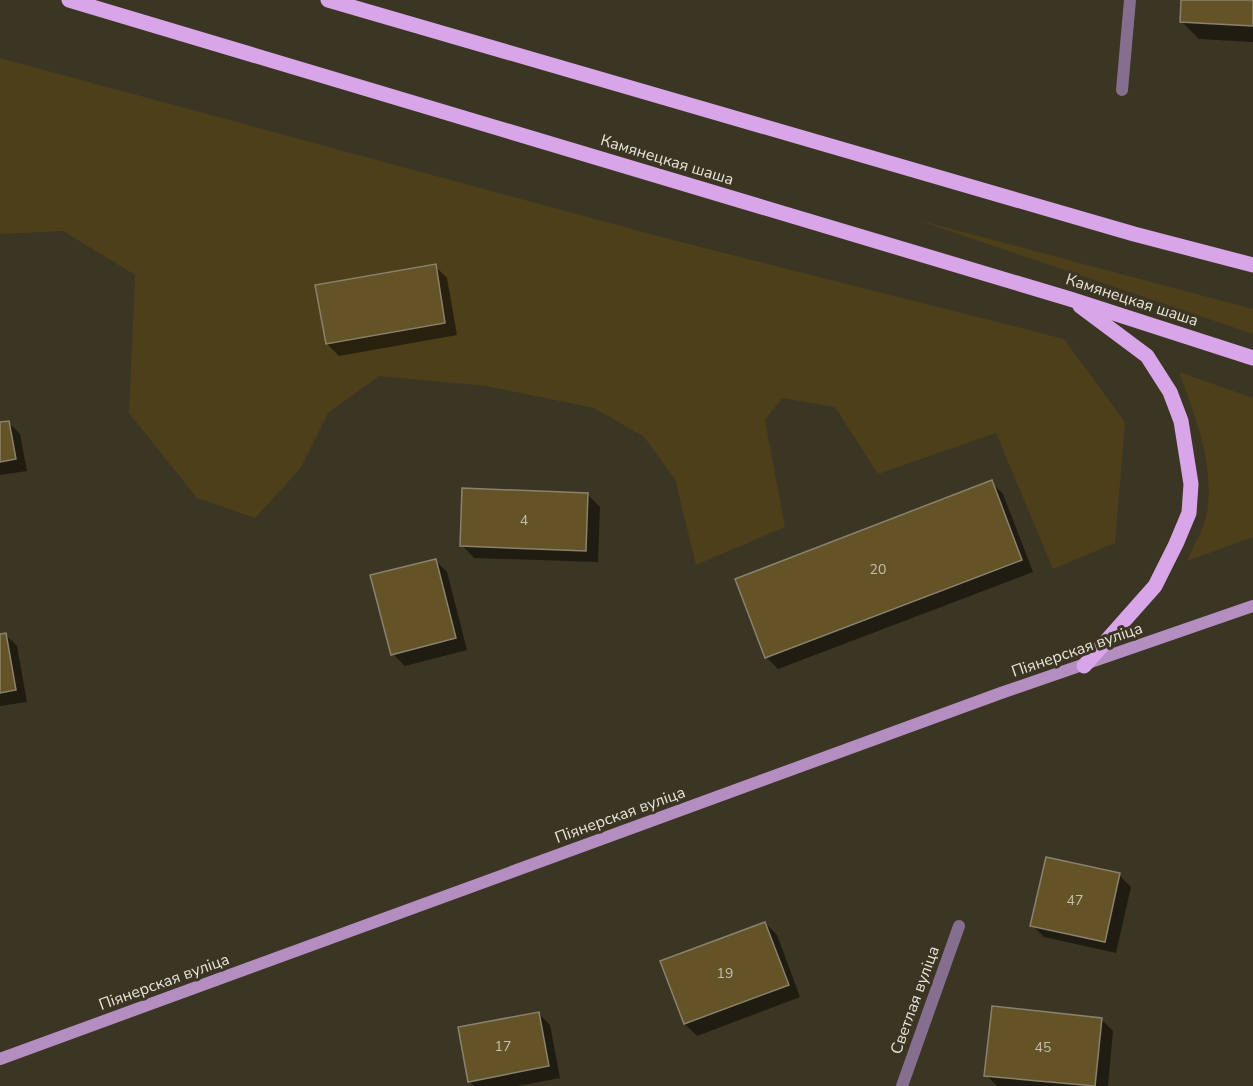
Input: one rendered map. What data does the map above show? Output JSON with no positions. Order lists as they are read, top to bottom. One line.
{"streets":{"main road":["Камянецкая шаша","Піянерская вуліца"],"street":["Светлая вуліца"]},"house_numbers":["4","20","47","19","17","45"]}
